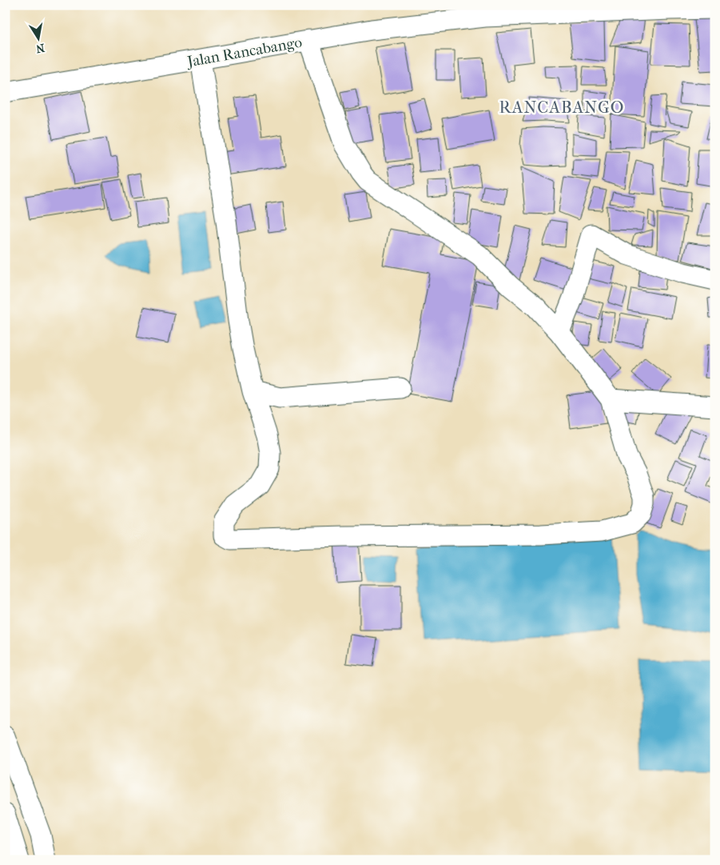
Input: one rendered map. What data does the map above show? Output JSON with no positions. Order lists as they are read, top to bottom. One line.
{"streets":{"street":["Jalan Rancabango"]},"districts":["RANCABANGO"],"north":"bottom"}
